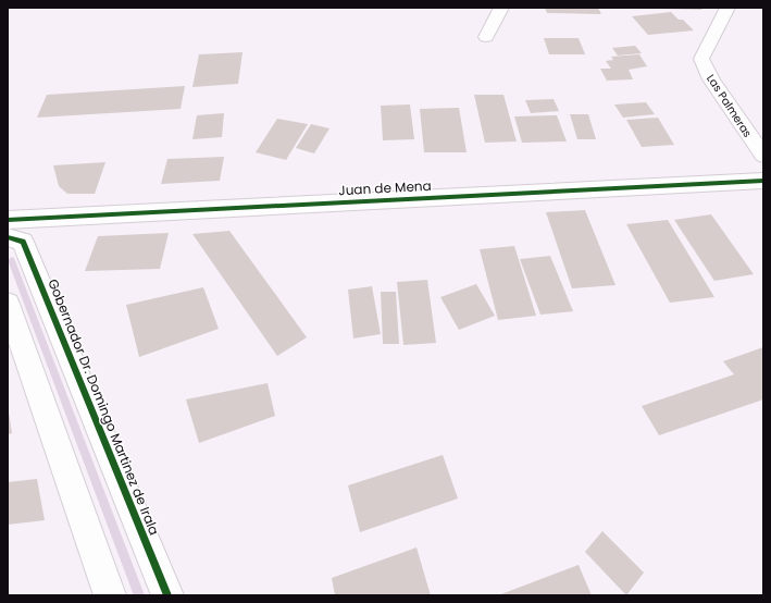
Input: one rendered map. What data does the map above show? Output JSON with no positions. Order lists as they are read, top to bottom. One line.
{"streets":{"street":["Las Palmeras","Juan de Mena","Gobernador Dr. Domingo Martinez de Irala"]}}
